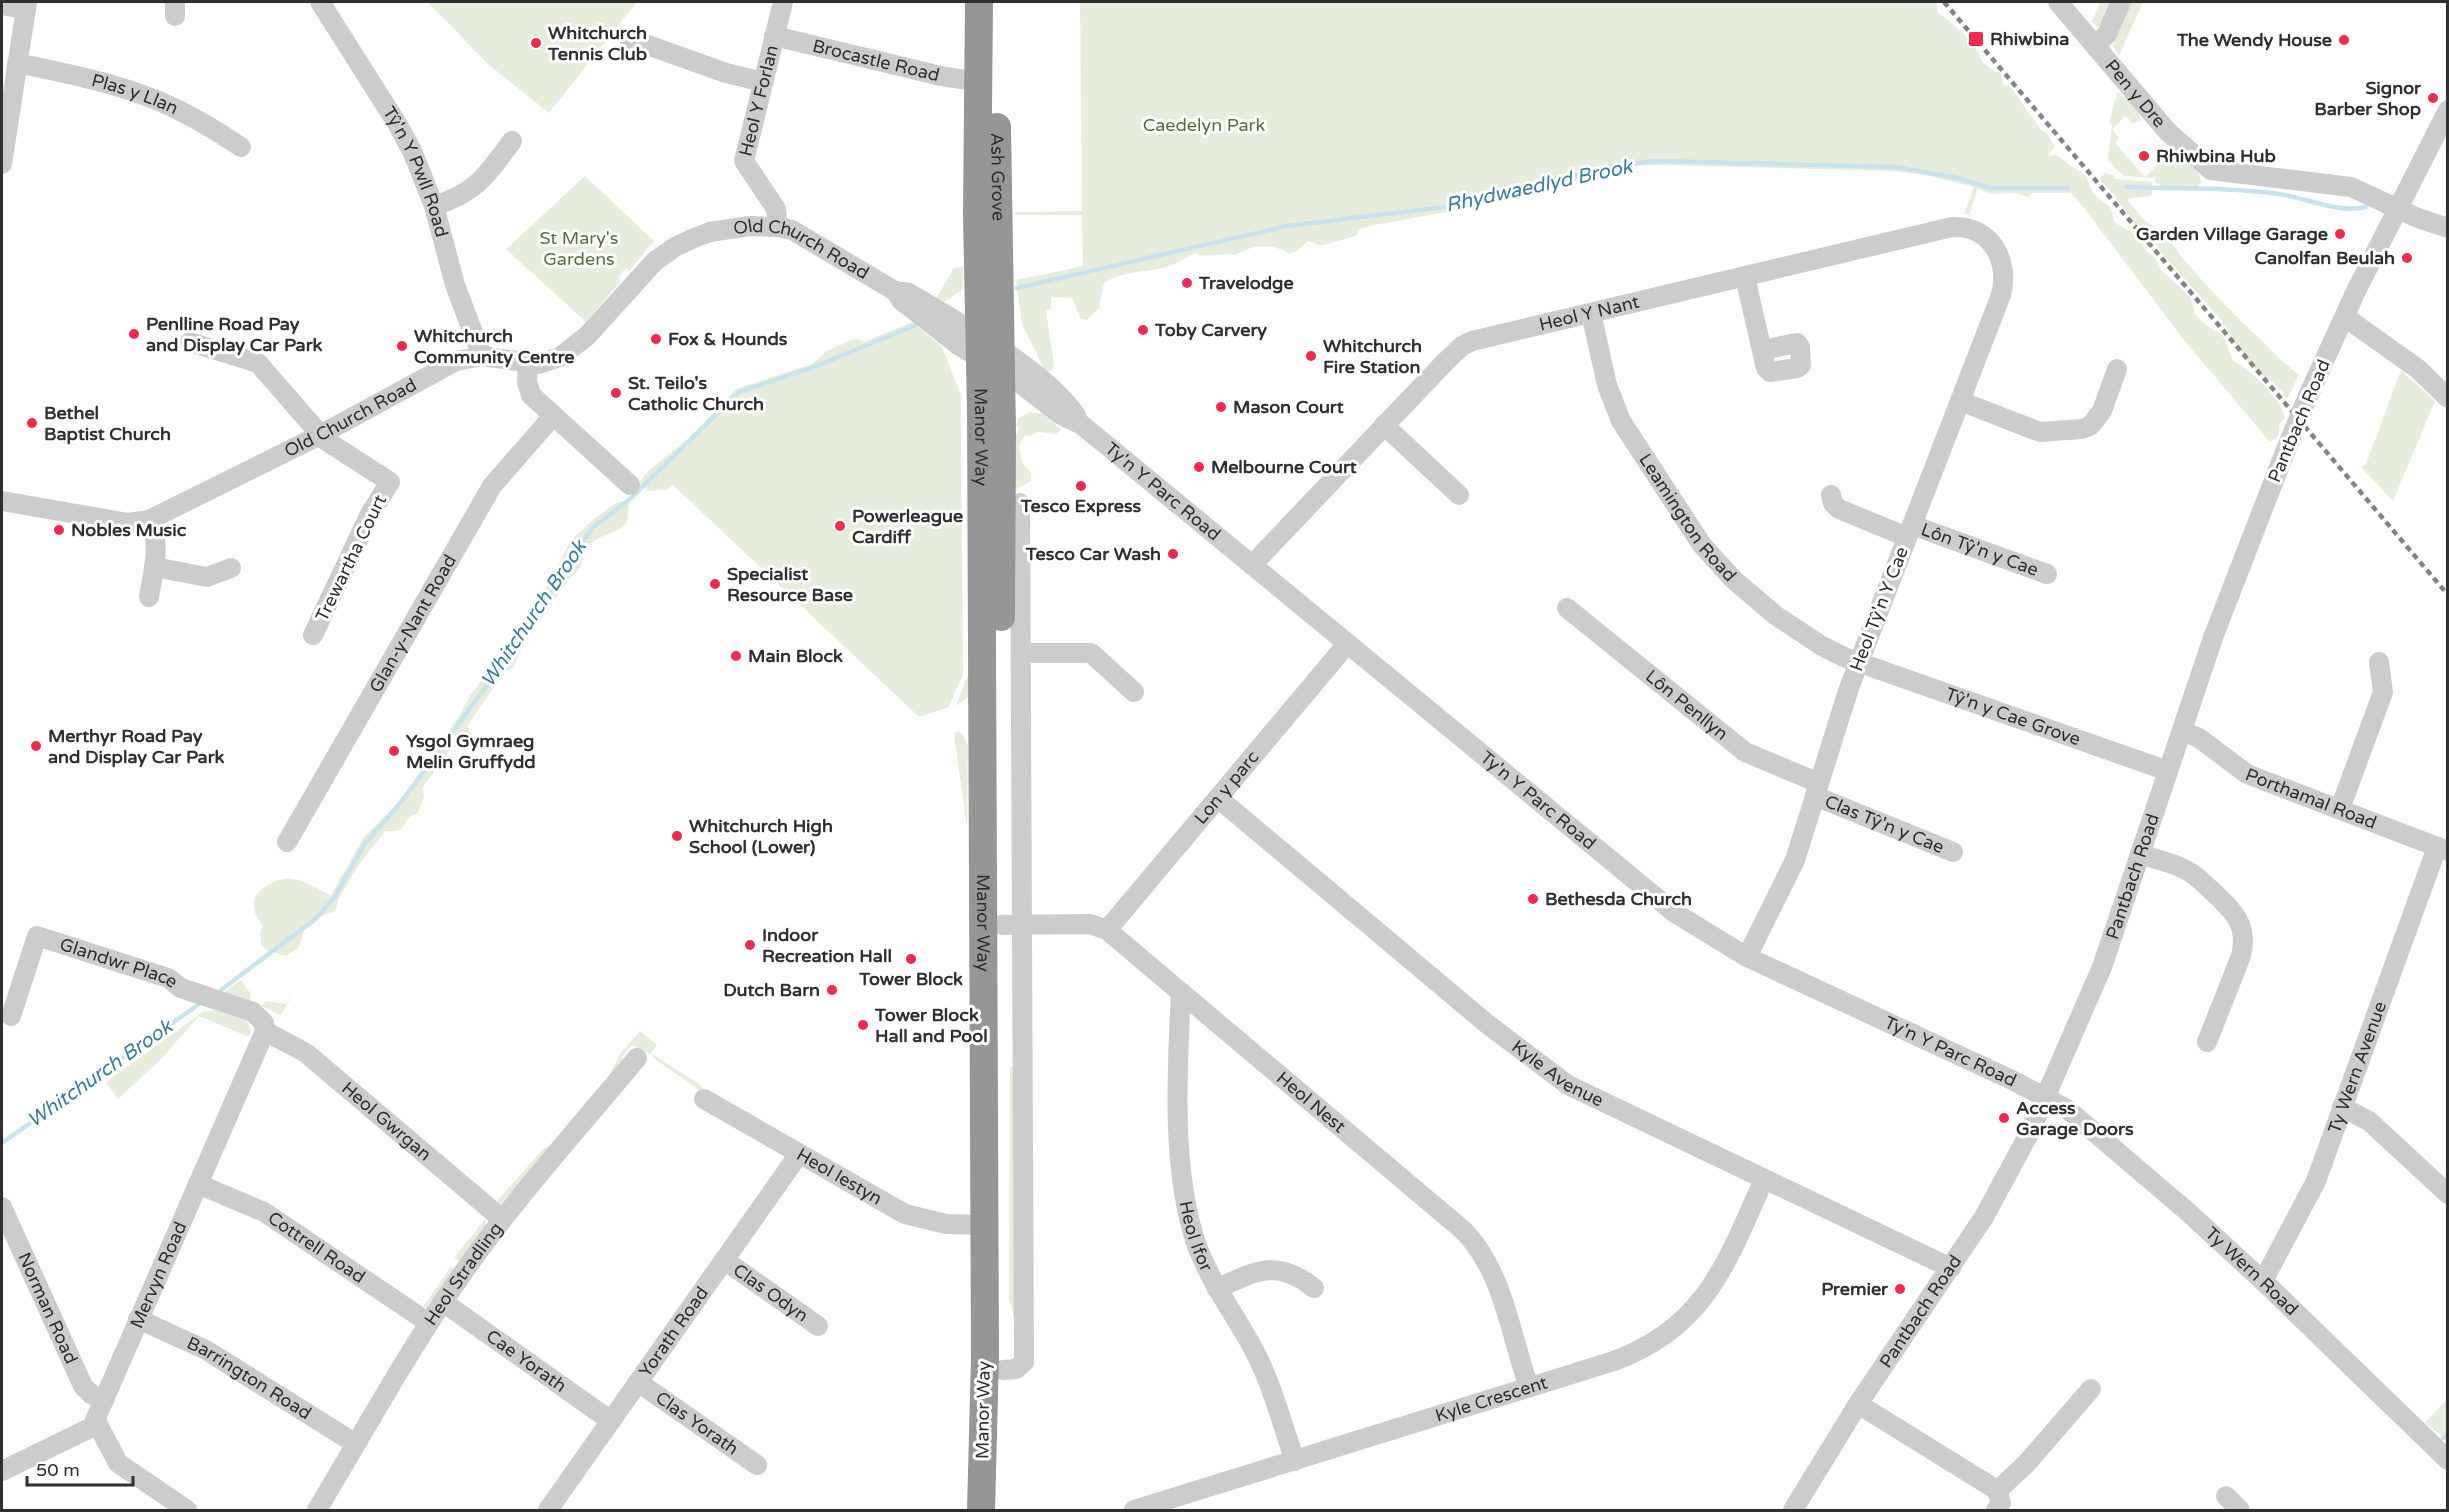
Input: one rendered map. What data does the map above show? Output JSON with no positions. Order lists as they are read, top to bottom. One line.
{"streets":{"highway":["Ash Grove","Manor Way"],"street":["Brocastle Road","Pen y Dre","Plas y Llan","Heol Y Forlan","Tŷ'n Y Pwll Road","Old Church Road","Heol Y Nant","Pantbach Road","Ty'n Y Parc Road","Leamington Road","Lôn Tŷ'n y Cae","Trewartha Court","Heol Tŷ'n Y Cae","Glan-y-Nant Road","Lôn Penllyn","Tŷ'n y Cae Grove","Lon y parc","Porthamal Road","Clas Tŷ'n y Cae","Glandwr Place","Ty Wern Avenue","Kyle Avenue","Heol Nest","Heol Gwrgan","Heol Iestyn","Heol Ifor","Cottrell Road","Ty Wern Road","Mervyn Road","Heol Stradling","Clas Odyn","Norman Road","Yorath Road","Cae Yorath","Barrington Road","Kyle Crescent","Clas Yorath"]},"crossings":[["Brocastle Road","Heol Y Forlan"],["Brocastle Road","Ash Grove"],["Pen y Dre","Pantbach Road"],["Heol Y Forlan","Old Church Road"],["Tŷ'n Y Pwll Road","Old Church Road"],["Ash Grove","Old Church Road"],["Ash Grove","Manor Way"],["Ash Grove","Ty'n Y Parc Road"],["Old Church Road","Manor Way"],["Old Church Road","Ty'n Y Parc Road"],["Old Church Road","Trewartha Court"],["Heol Y Nant","Ty'n Y Parc Road"],["Heol Y Nant","Leamington Road"],["Heol Y Nant","Heol Tŷ'n Y Cae"],["Pantbach Road","Ty'n Y Parc Road"],["Pantbach Road","Tŷ'n y Cae Grove"],["Pantbach Road","Porthamal Road"],["Pantbach Road","Kyle Avenue"],["Pantbach Road","Ty Wern Road"],["Manor Way","Ty'n Y Parc Road"],["Manor Way","Heol Nest"],["Manor Way","Heol Iestyn"],["Ty'n Y Parc Road","Heol Tŷ'n Y Cae"],["Ty'n Y Parc Road","Lon y parc"],["Ty'n Y Parc Road","Ty Wern Road"],["Leamington Road","Heol Tŷ'n Y Cae"],["Leamington Road","Tŷ'n y Cae Grove"],["Lôn Tŷ'n y Cae","Heol Tŷ'n Y Cae"],["Heol Tŷ'n Y Cae","Lôn Penllyn"],["Heol Tŷ'n Y Cae","Tŷ'n y Cae Grove"],["Heol Tŷ'n Y Cae","Clas Tŷ'n y Cae"],["Lôn Penllyn","Clas Tŷ'n y Cae"],["Lon y parc","Kyle Avenue"],["Lon y parc","Heol Nest"],["Porthamal Road","Ty Wern Avenue"],["Glandwr Place","Heol Gwrgan"],["Glandwr Place","Mervyn Road"],["Ty Wern Avenue","Ty Wern Road"],["Kyle Avenue","Kyle Crescent"],["Heol Nest","Heol Ifor"],["Heol Nest","Kyle Crescent"],["Heol Gwrgan","Mervyn Road"],["Heol Gwrgan","Heol Stradling"],["Heol Iestyn","Yorath Road"],["Heol Ifor","Kyle Crescent"],["Cottrell Road","Mervyn Road"],["Cottrell Road","Heol Stradling"],["Mervyn Road","Norman Road"],["Mervyn Road","Barrington Road"],["Heol Stradling","Cae Yorath"],["Heol Stradling","Barrington Road"],["Clas Odyn","Yorath Road"],["Yorath Road","Cae Yorath"],["Yorath Road","Clas Yorath"]],"water":["Rhydwaedlyd Brook","Whitchurch Brook"],"parks":["Caedelyn Park","St Mary's Gardens"],"places":{"transit":["Rhiwbina"],"other":["The Wendy House","Whitchurch Tennis Club","Signor Barber Shop","Rhiwbina Hub","Garden Village Garage","Canolfan Beulah","Travelodge","Toby Carvery","Penlline Road Pay and Display Car Park","Fox & Hounds","Whitchurch Community Centre","Whitchurch Fire Station","St. Teilo's Catholic Church","Mason Court","Bethel Baptist Church","Melbourne Court","Tesco Express","Powerleague Cardiff","Nobles Music","Tesco Car Wash","Specialist Resource Base","Main Block","Merthyr Road Pay and Display Car Park","Ysgol Gymraeg Melin Gruffydd","Whitchurch High School (Lower)","Bethesda Church","Indoor Recreation Hall","Tower Block","Dutch Barn","Tower Block Hall and Pool","Access Garage Doors","Premier"]},"scale_bar":"50 m"}
